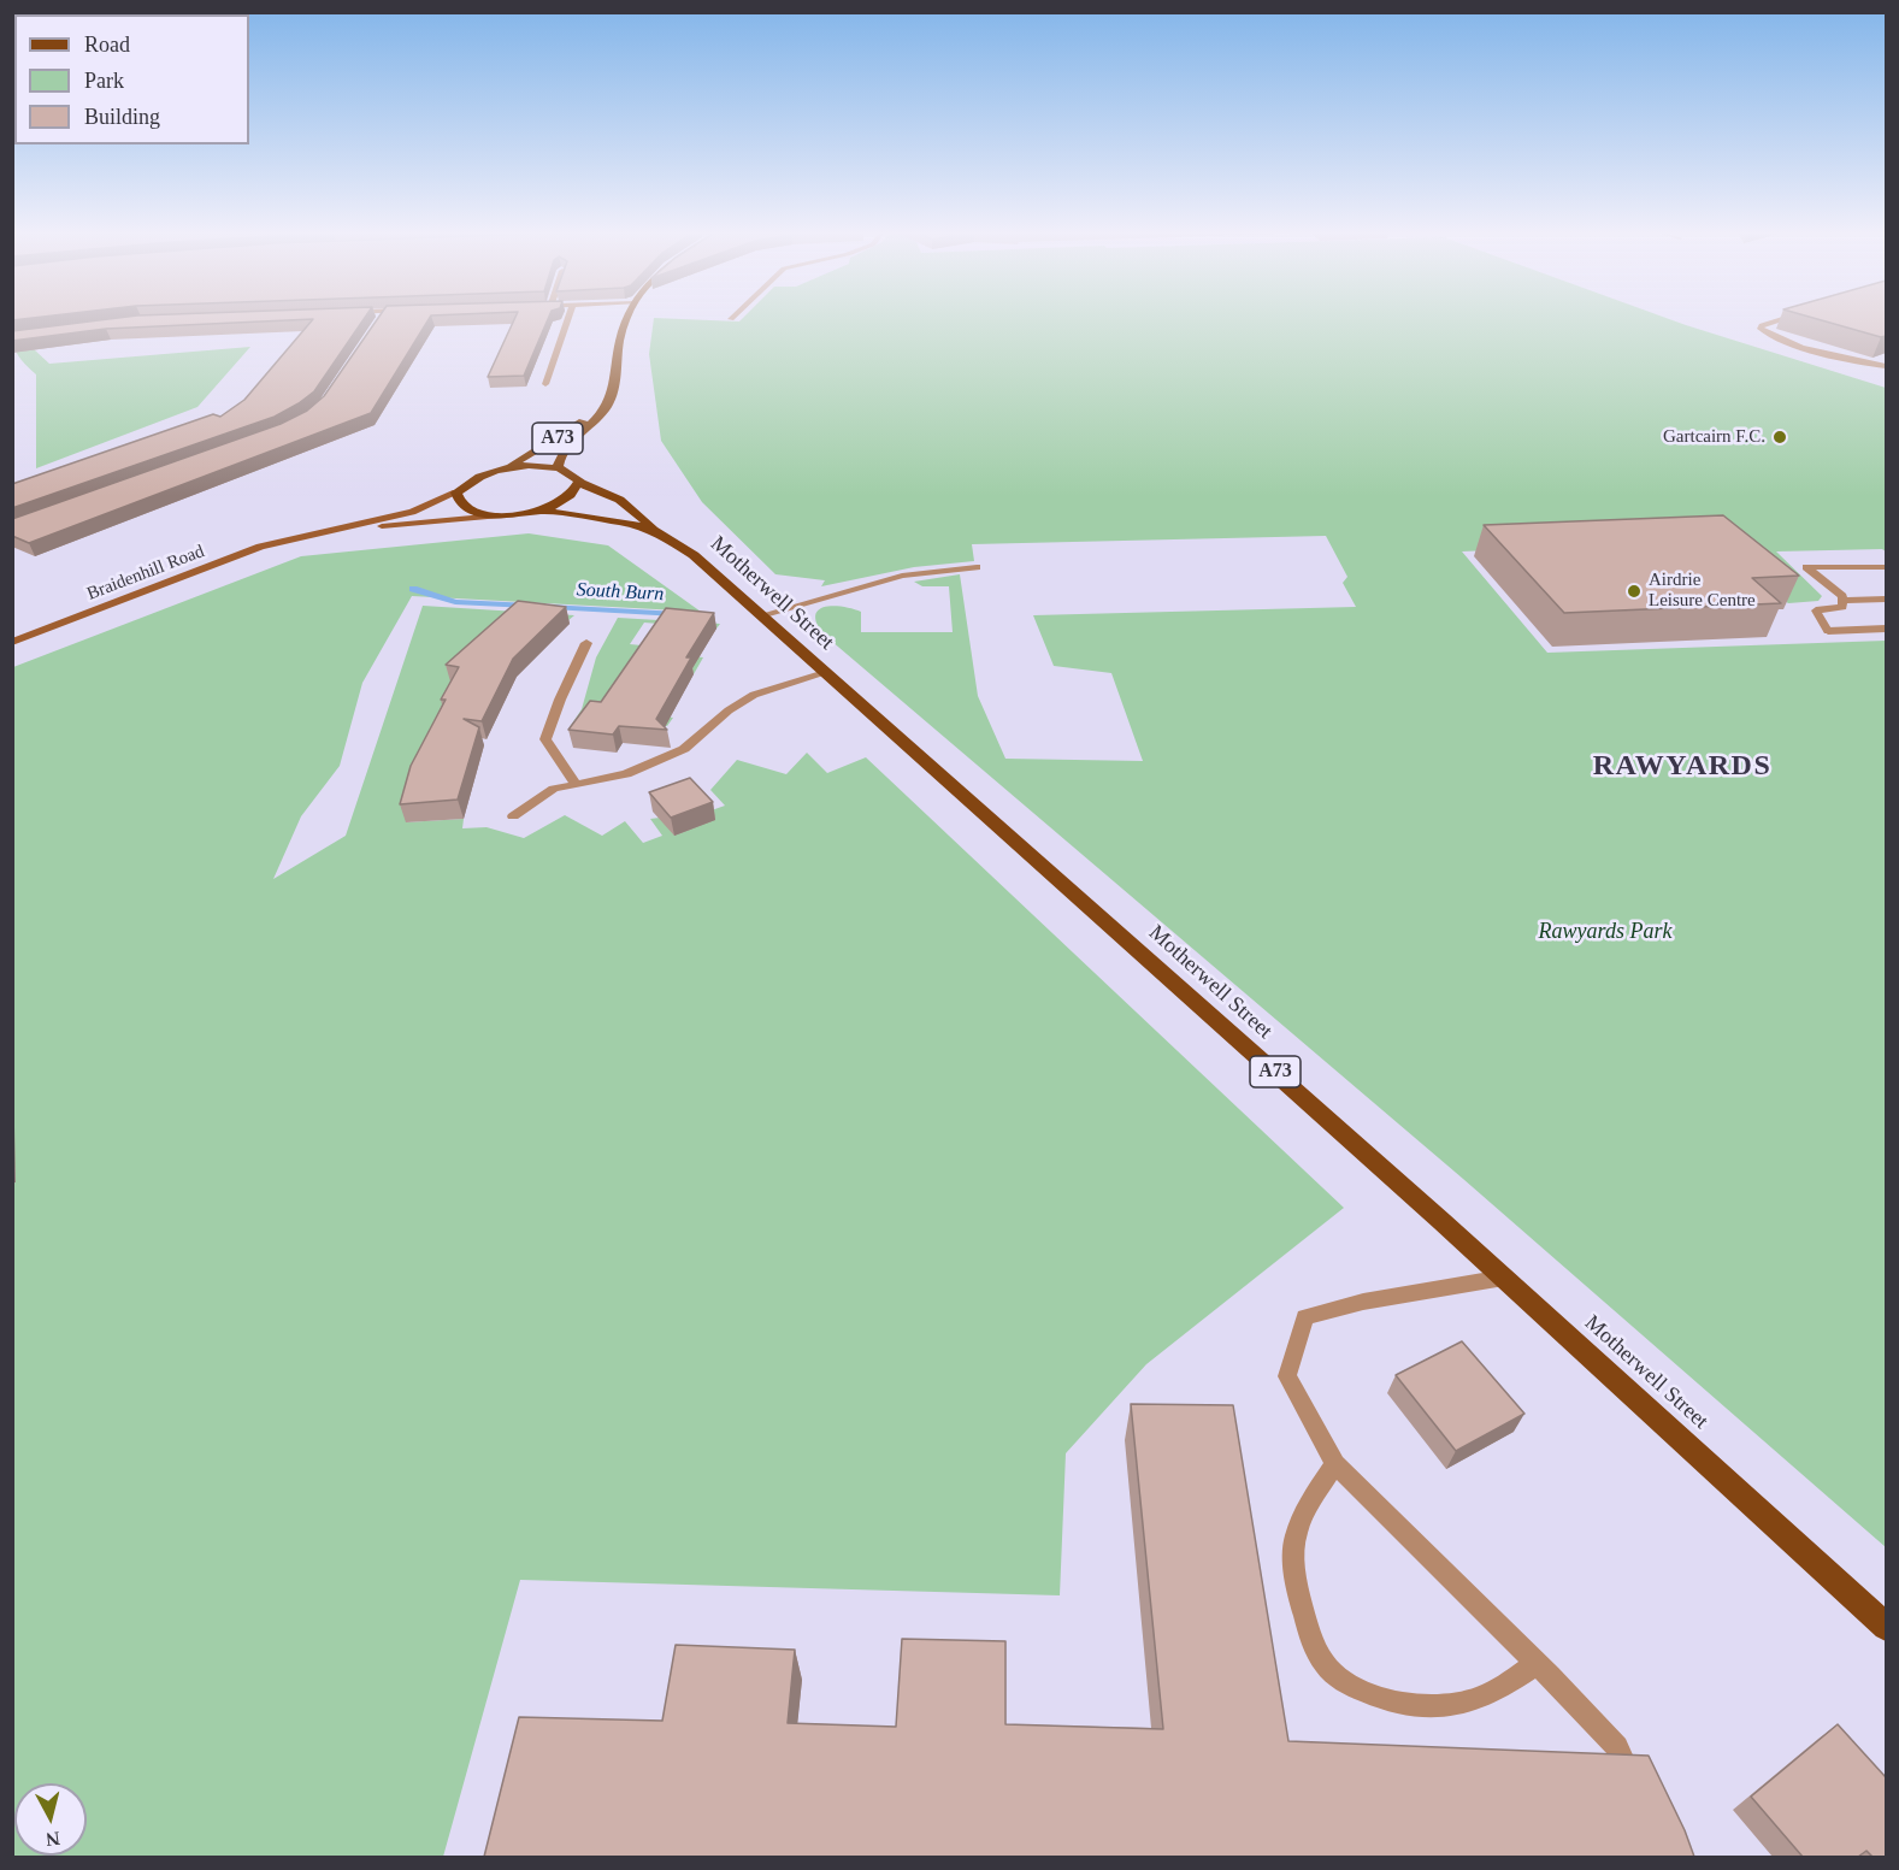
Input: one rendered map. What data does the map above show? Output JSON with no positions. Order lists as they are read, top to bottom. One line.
{"streets":{"main road":["A73","Motherwell Street"],"street":["Braidenhill Road"]},"crossings":[["A73","Braidenhill Road"],["A73","Motherwell Street"]],"districts":["RAWYARDS"],"water":["South Burn"],"parks":["Rawyards Park"],"places":["Gartcairn F.C.","Airdrie Leisure Centre"],"legend":["Road","Park","Building"],"north":"bottom"}
